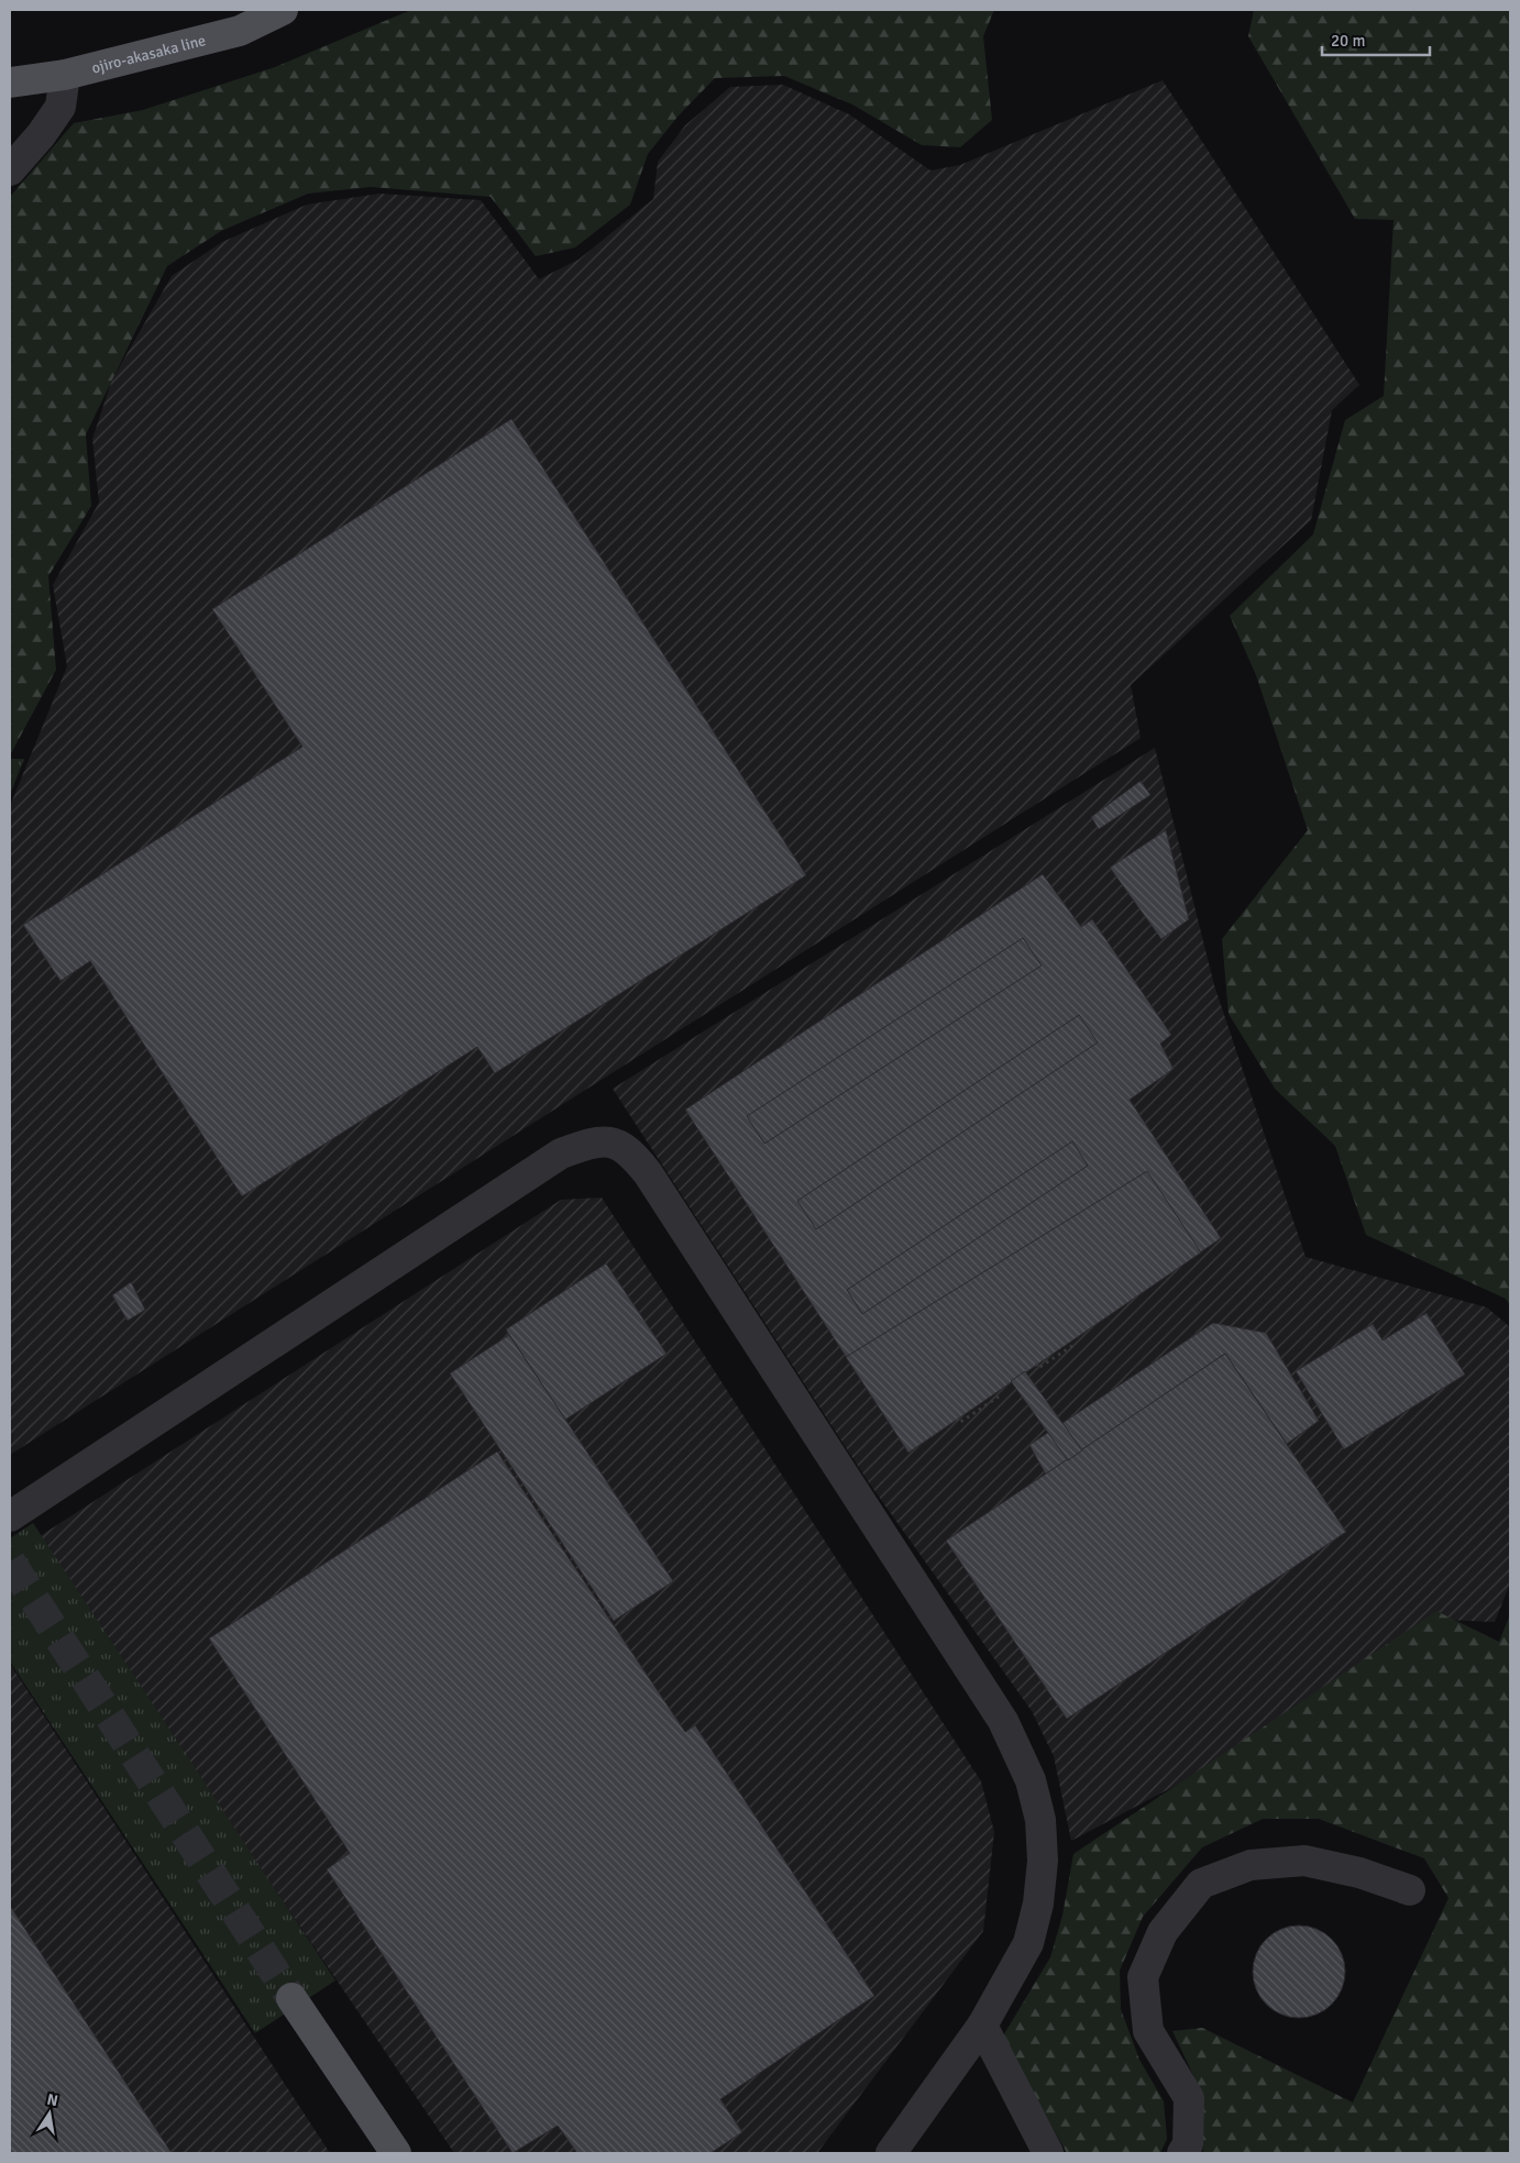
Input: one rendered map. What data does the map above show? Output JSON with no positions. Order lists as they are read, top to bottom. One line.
{"streets":{"main road":["ojiro-akasaka line"]},"scale_bar":"20 m","north":"top"}
